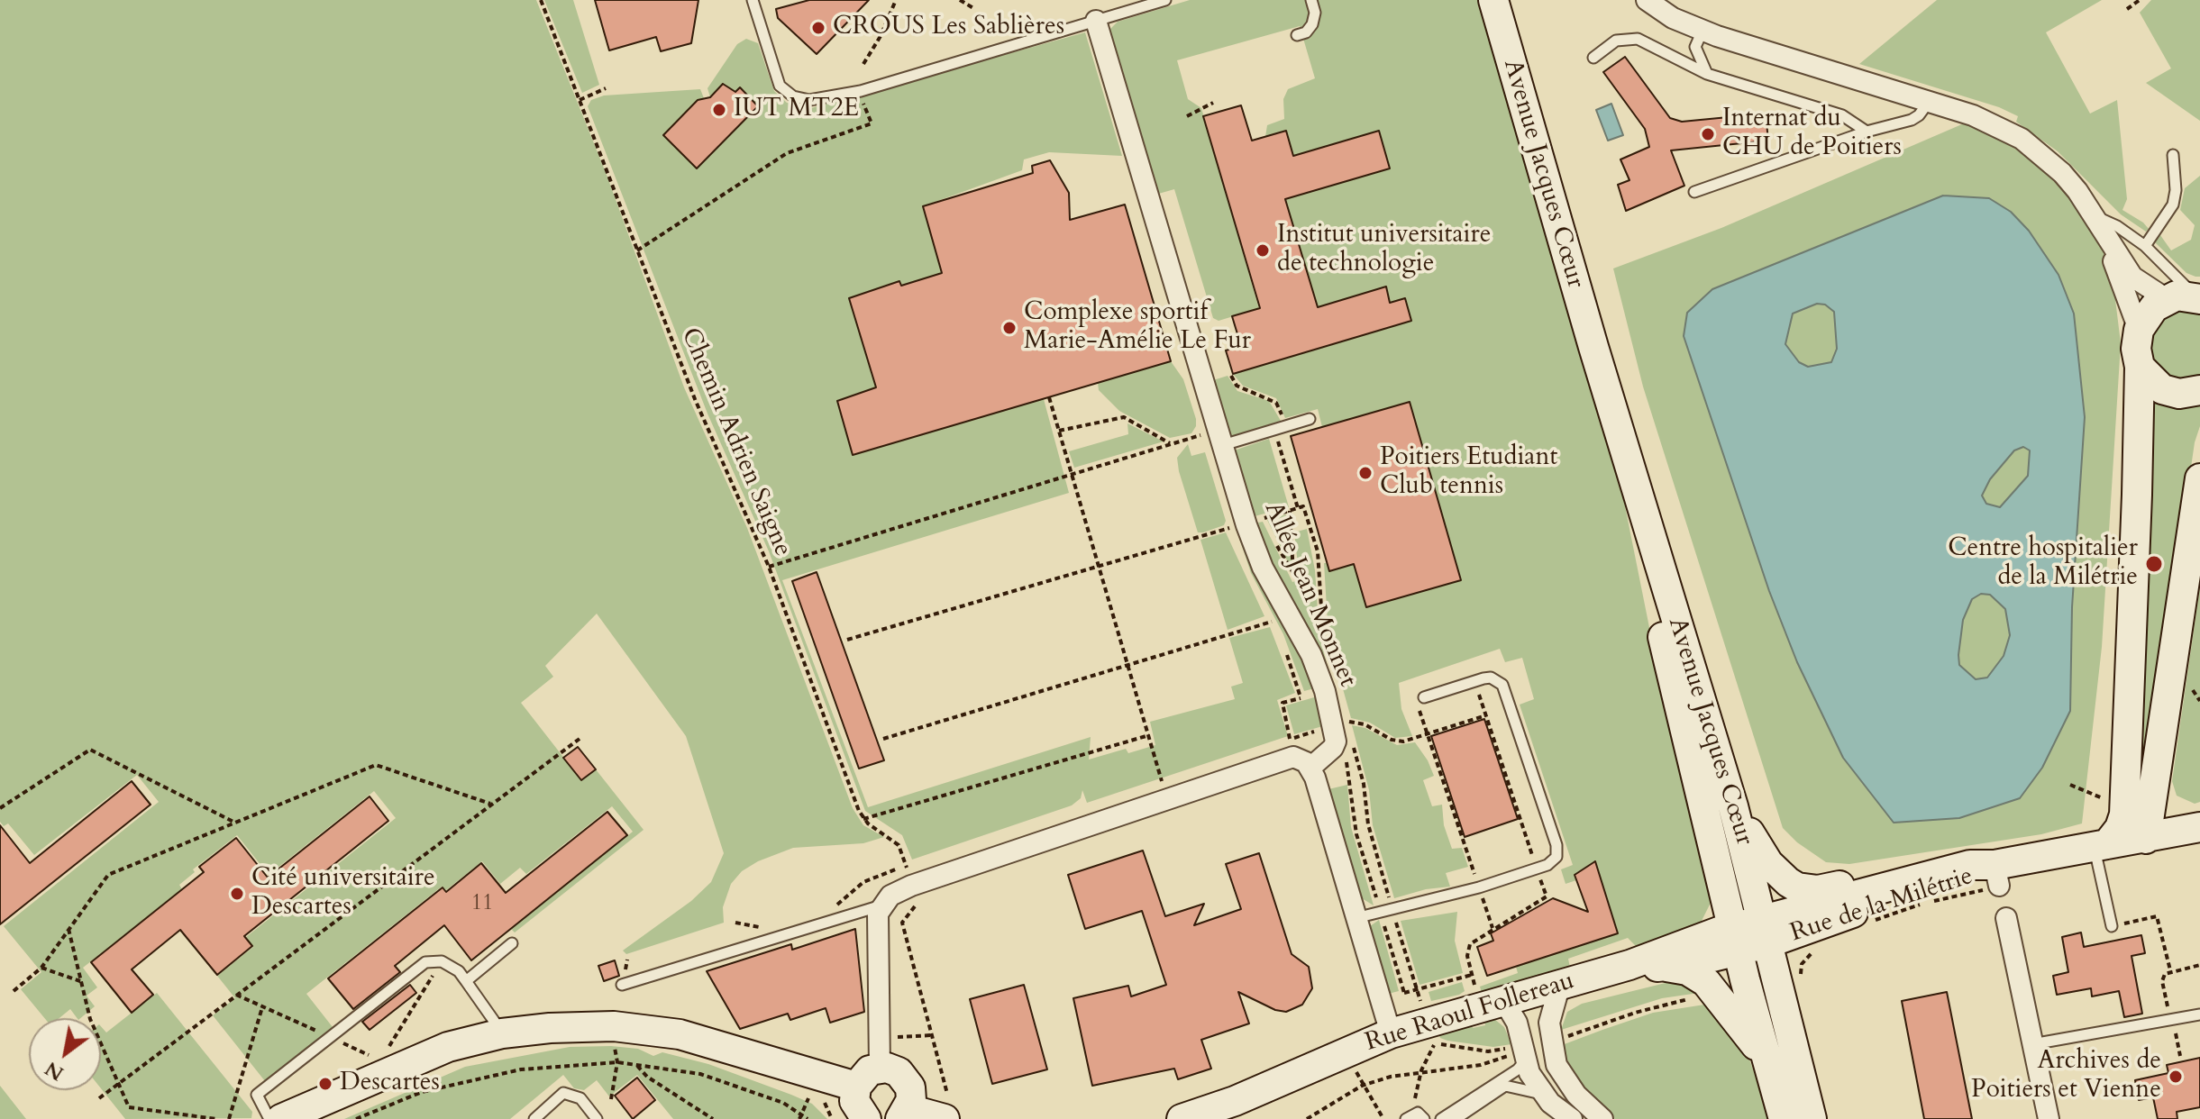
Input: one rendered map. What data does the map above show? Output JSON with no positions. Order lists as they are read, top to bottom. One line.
{"streets":{"street":["Avenue Jacques Cœur","Allée Jean Monnet","Rue de la Milétrie","Rue Raoul Follereau"],"path":["Chemin Adrien Saigne"]},"crossings":[["Avenue Jacques Cœur","Rue de la Milétrie"],["Avenue Jacques Cœur","Rue Raoul Follereau"]],"places":["CROUS Les Sablières","IUT MT2E","Internat du CHU de Poitiers","Institut universitaire de technologie","Complexe sportif Marie-Amélie Le Fur","Poitiers Etudiant Club tennis","Centre hospitalier de la Milétrie","Cité universitaire Descartes","Archives de Poitiers et Vienne","Descartes"],"house_numbers":["11"],"north":"bottom left"}
